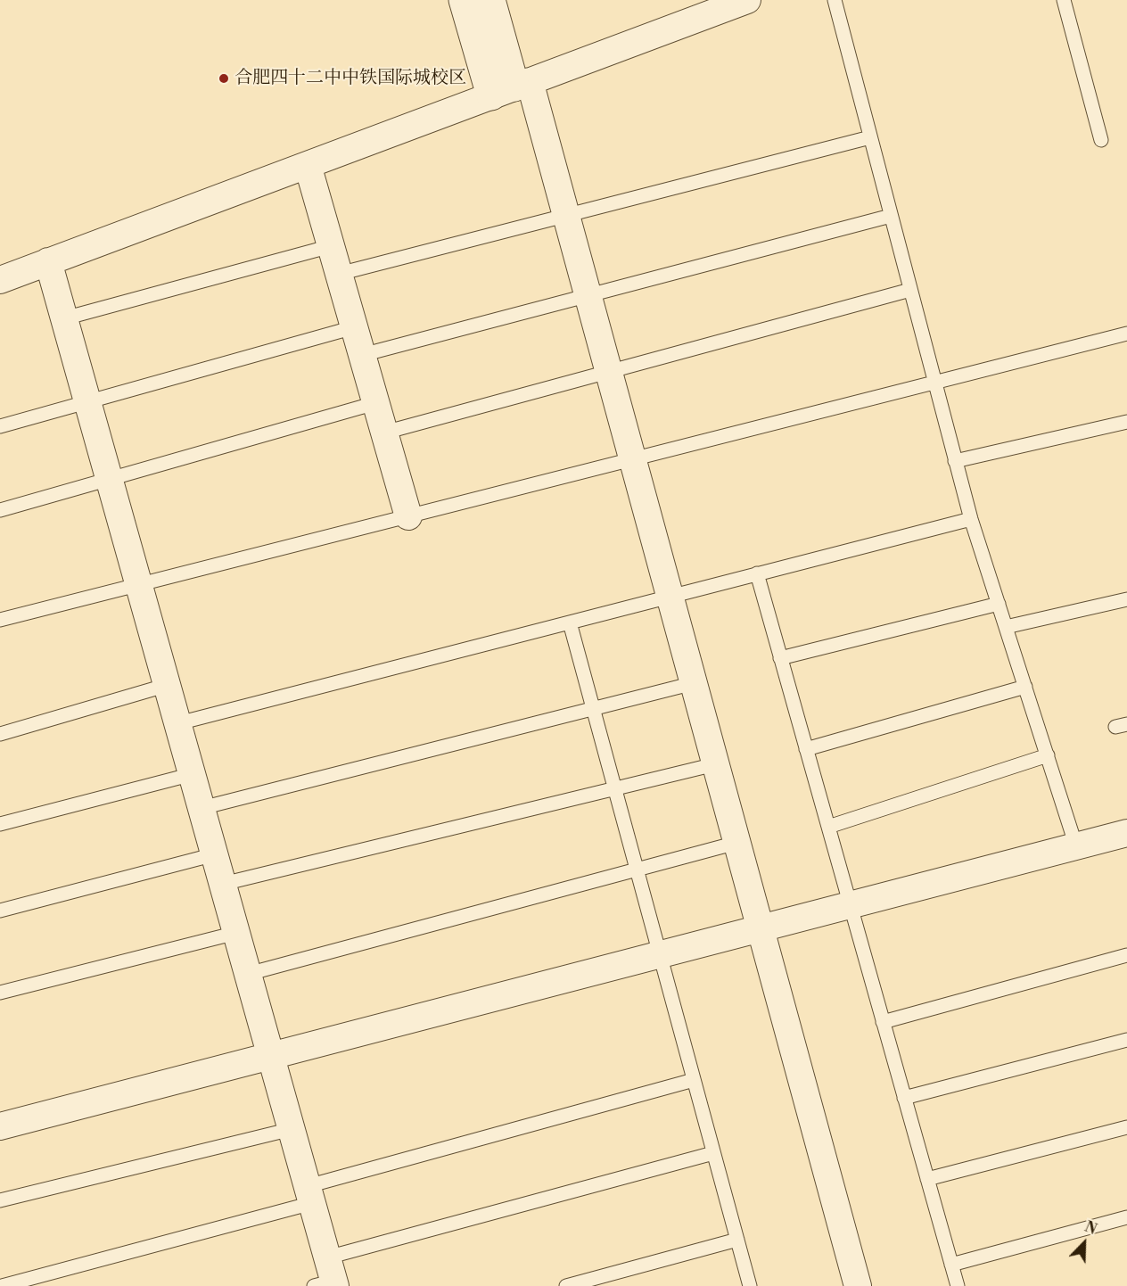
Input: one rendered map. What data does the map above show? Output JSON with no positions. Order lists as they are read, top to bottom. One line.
{"places":["合肥四十二中中铁国际城校区"],"north":"top right"}
